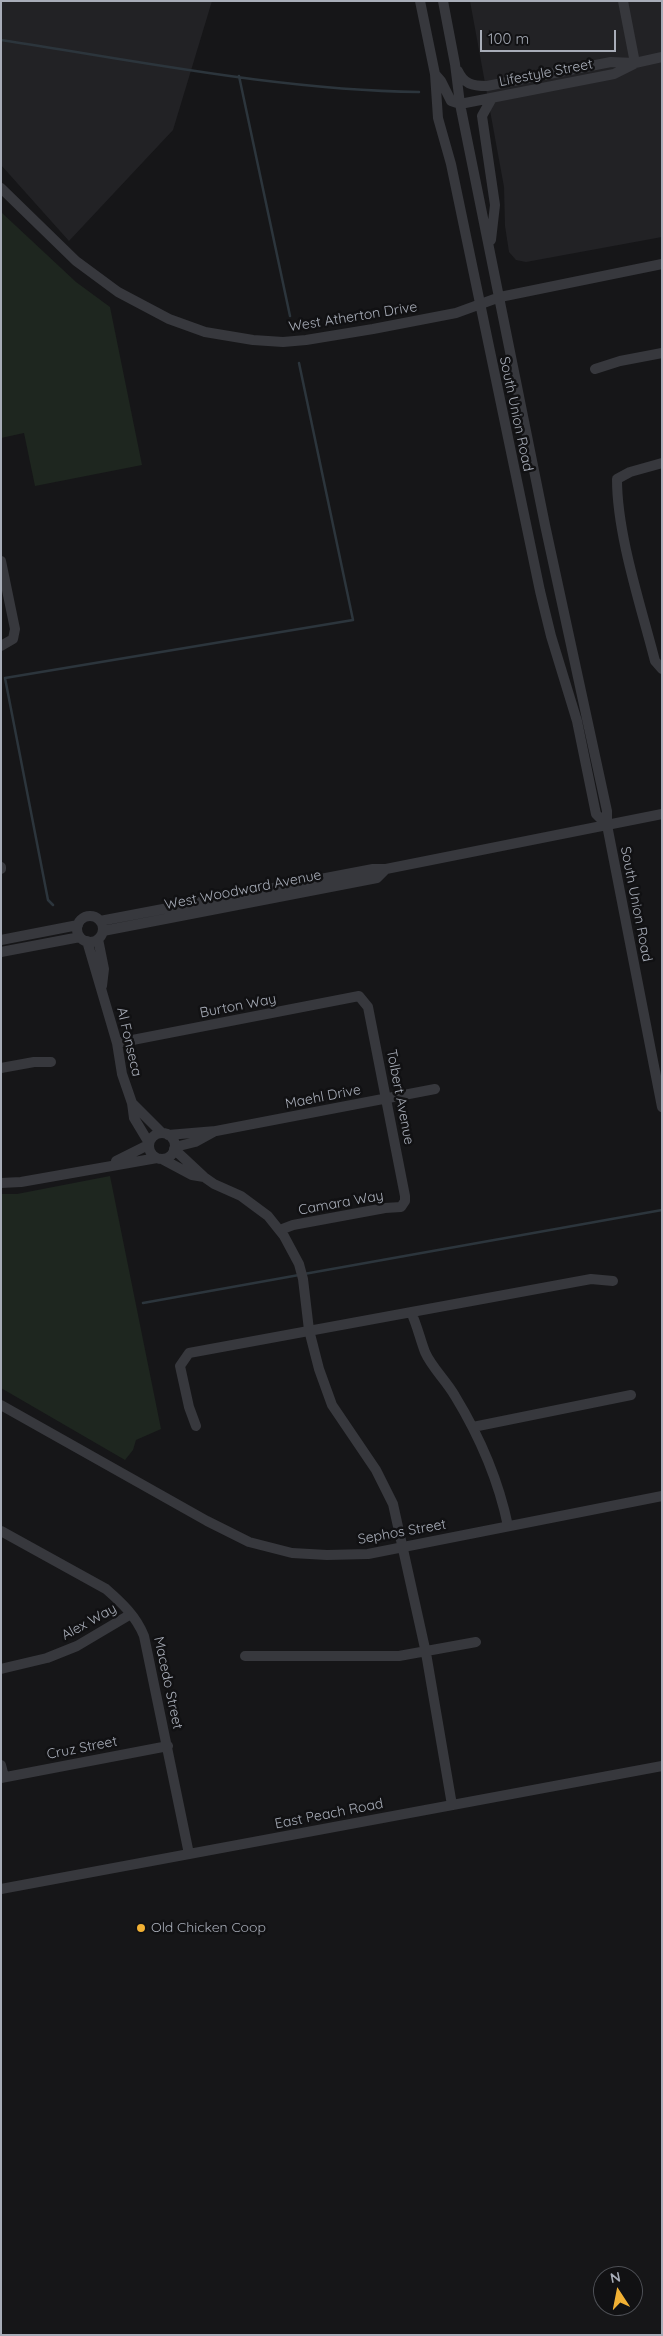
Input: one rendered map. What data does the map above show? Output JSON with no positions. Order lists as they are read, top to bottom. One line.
{"streets":{"street":["Lifestyle Street","West Atherton Drive","South Union Road","West Woodward Avenue","Burton Way","Al Fonseca","Maehl Drive","Tolbert Avenue","Camara Way","Sephos Street","Alex Way","Macedo Street","Cruz Street","East Peach Road"]},"crossings":[["Lifestyle Street","South Union Road"],["West Atherton Drive","South Union Road"],["South Union Road","West Woodward Avenue"],["West Woodward Avenue","Al Fonseca"],["Burton Way","Al Fonseca"],["Burton Way","Tolbert Avenue"],["Al Fonseca","Maehl Drive"],["Maehl Drive","Tolbert Avenue"],["Tolbert Avenue","Camara Way"],["Alex Way","Macedo Street"],["Macedo Street","Cruz Street"],["Macedo Street","East Peach Road"]],"places":["Old Chicken Coop"],"scale_bar":"100 m","north":"top"}
